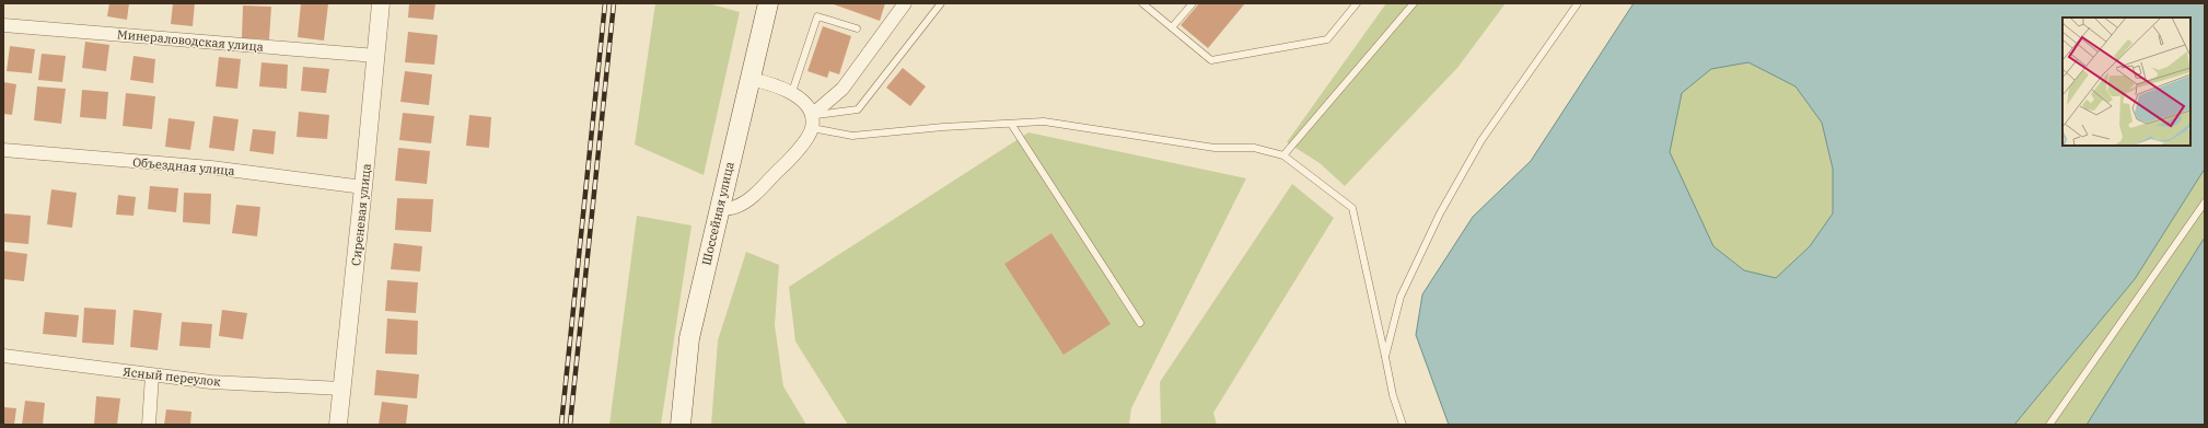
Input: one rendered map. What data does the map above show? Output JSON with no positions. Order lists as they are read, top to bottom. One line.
{"streets":{"main road":["Шоссейная улица"],"street":["Минераловодская улица","Объездная улица","Сиреневая улица","Ясный переулок"]},"crossings":[["Минераловодская улица","Сиреневая улица"],["Объездная улица","Сиреневая улица"],["Сиреневая улица","Ясный переулок"]]}
